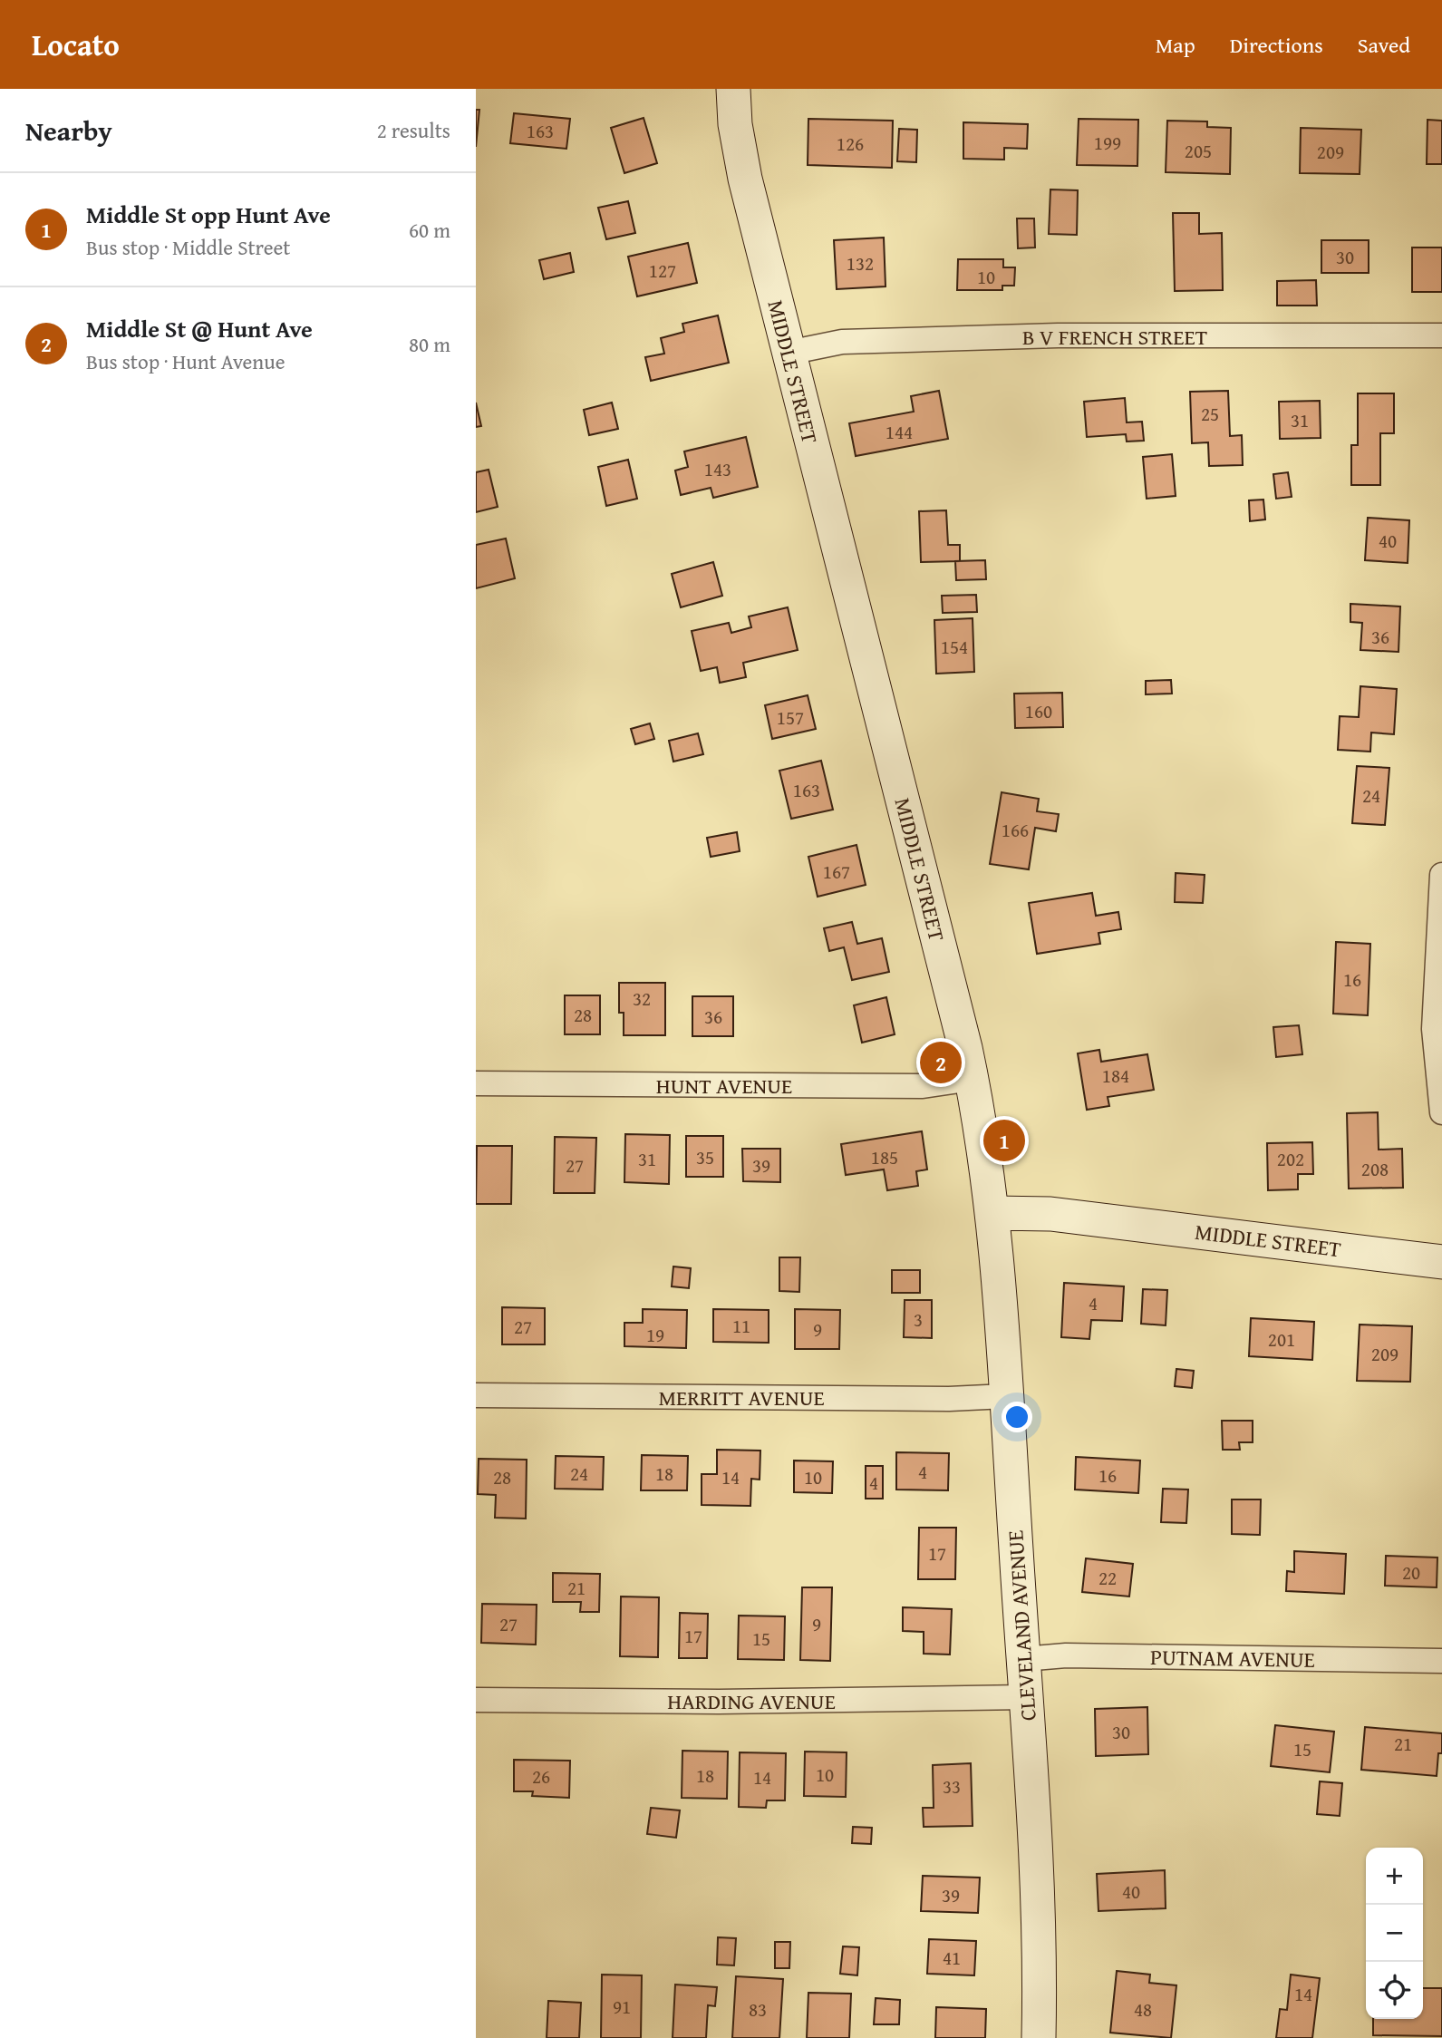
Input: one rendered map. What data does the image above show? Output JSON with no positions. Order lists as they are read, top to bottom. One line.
{"streets":{"street":["B V FRENCH STREET","MIDDLE STREET","HUNT AVENUE","MERRITT AVENUE","CLEVELAND AVENUE","PUTNAM AVENUE","HARDING AVENUE"]},"crossings":[["B V FRENCH STREET","MIDDLE STREET"],["MIDDLE STREET","HUNT AVENUE"],["MIDDLE STREET","CLEVELAND AVENUE"],["MERRITT AVENUE","CLEVELAND AVENUE"],["CLEVELAND AVENUE","PUTNAM AVENUE"],["CLEVELAND AVENUE","HARDING AVENUE"]],"house_numbers":["163","199","126","205","209","30","132","127","10","25","31","144","143","40","36","154","160","157","163","24","166","167","16","32","28","36","184","35","185","31","202","27","39","208","4","3","11","27","9","19","201","209","4","24","18","16","28","14","10","4","17","20","22","21","27","9","17","15","30","21","15","10","18","26","14","33","40","39","41","14","91","83","48"],"page":{"header":"Locato","nav":["Map","Directions","Saved"],"heading":["Nearby","2 results"],"list":[{"mark":"1","name":"Middle St opp Hunt Ave","note":"Bus stop · Middle Street","value":"60 m"},{"mark":"2","name":"Middle St @ Hunt Ave","note":"Bus stop · Hunt Avenue","value":"80 m"}],"pins":["2","1"],"map_buttons":["+","−"]}}
